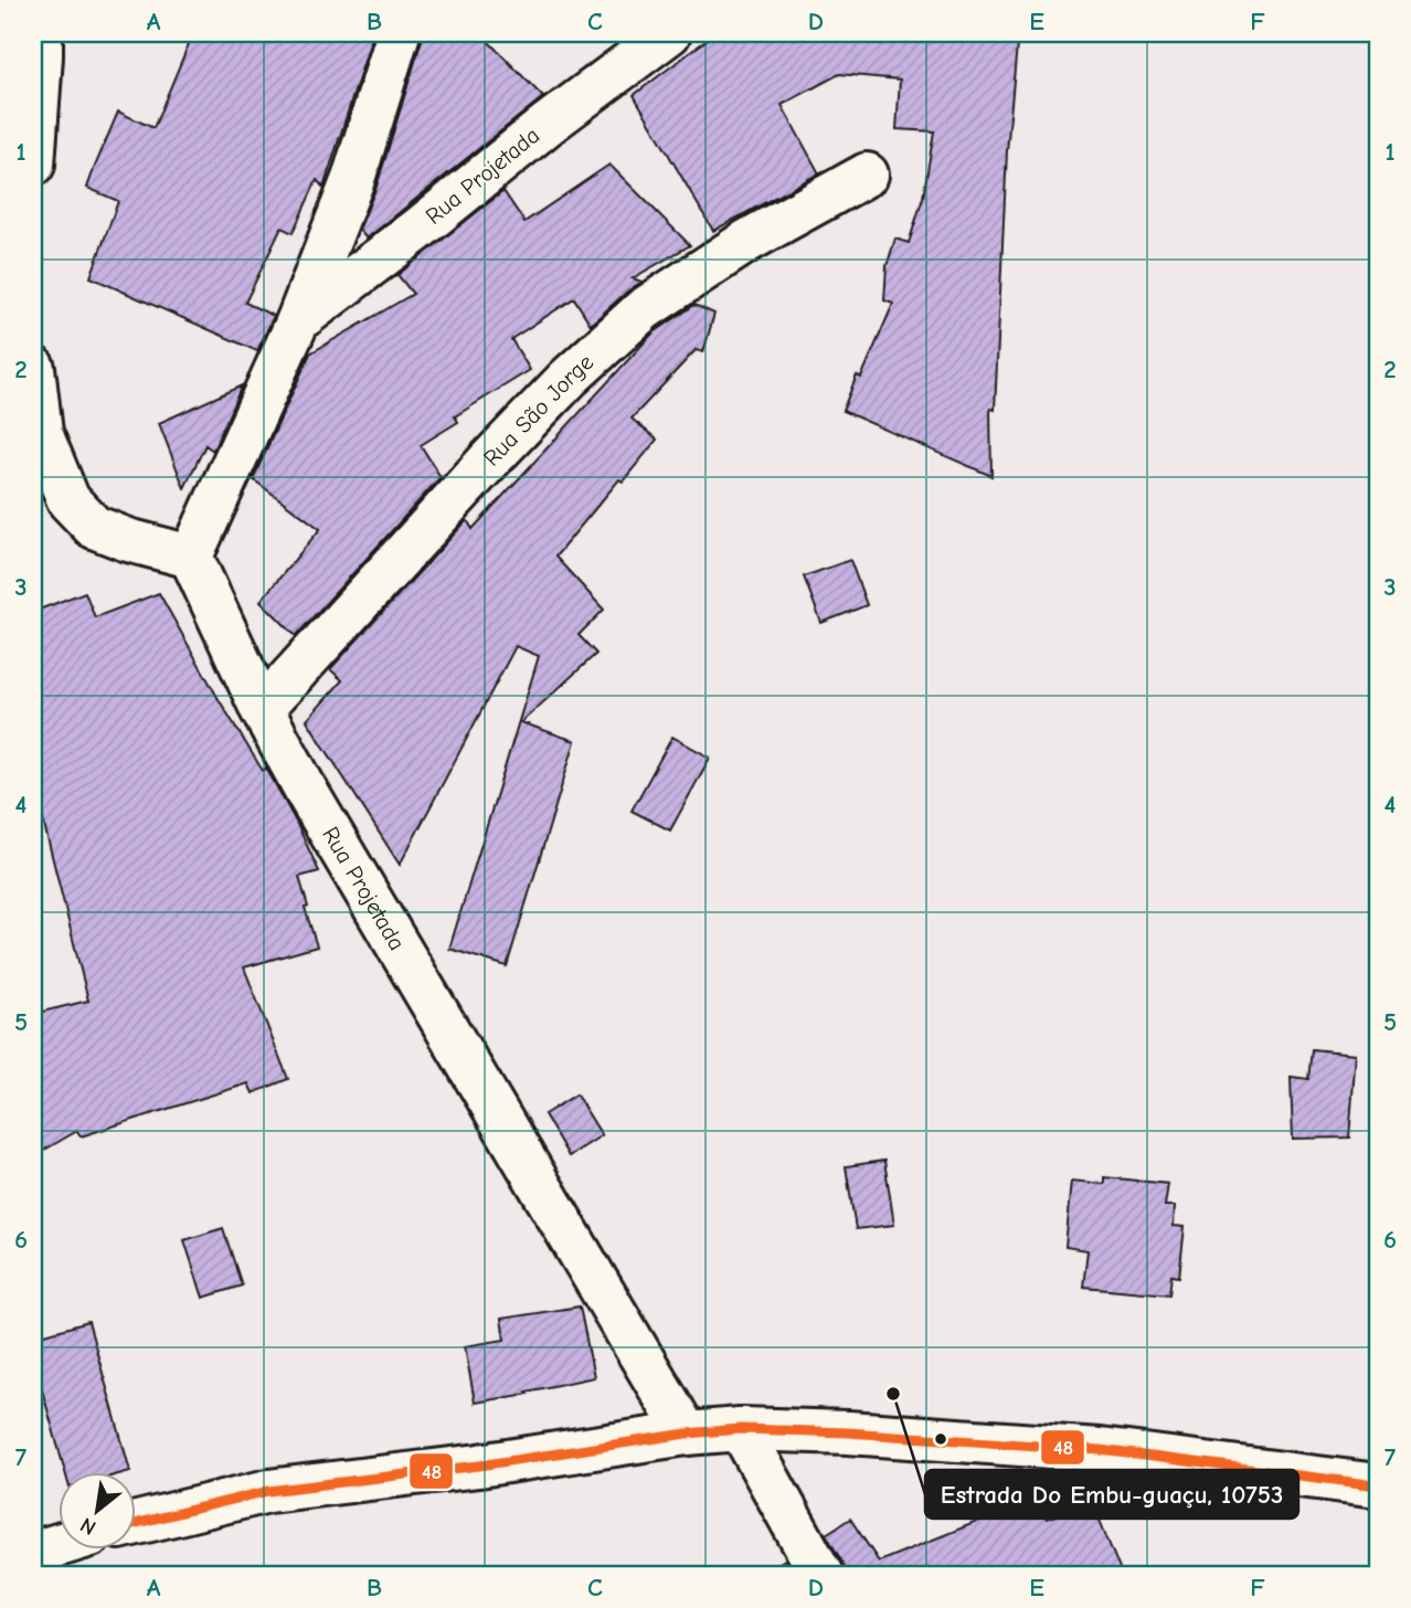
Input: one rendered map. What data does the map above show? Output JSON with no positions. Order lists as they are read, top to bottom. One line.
{"streets":{"street":["Rua Projetada","Rua São Jorge"]},"crossings":[["Rua Projetada","Rua São Jorge"]],"places":["Estrada Do Embu-guaçu, 10753"],"lines":["transit line 48"],"north":"bottom left","grid":{"columns":["A","B","C","D","E","F"],"rows":["1","2","3","4","5","6","7"]}}
